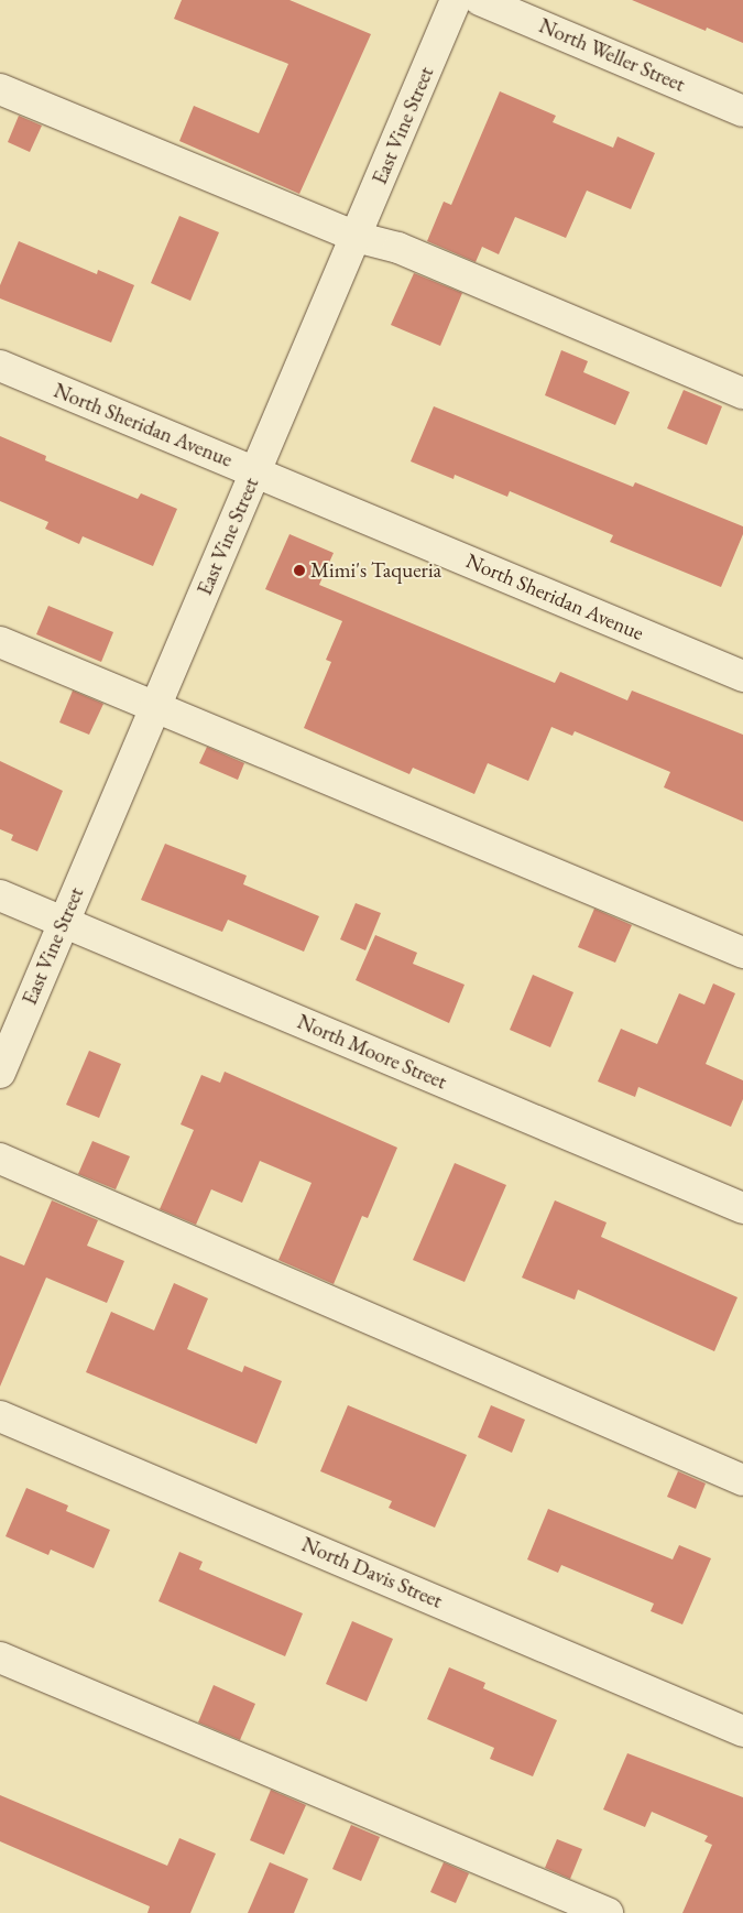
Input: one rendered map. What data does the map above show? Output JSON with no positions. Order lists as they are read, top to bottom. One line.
{"streets":{"street":["North Weller Street","East Vine Street","North Sheridan Avenue","North Moore Street","North Davis Street"]},"crossings":[["East Vine Street","North Sheridan Avenue"],["East Vine Street","North Moore Street"]],"places":["Mimi's Taqueria"]}
